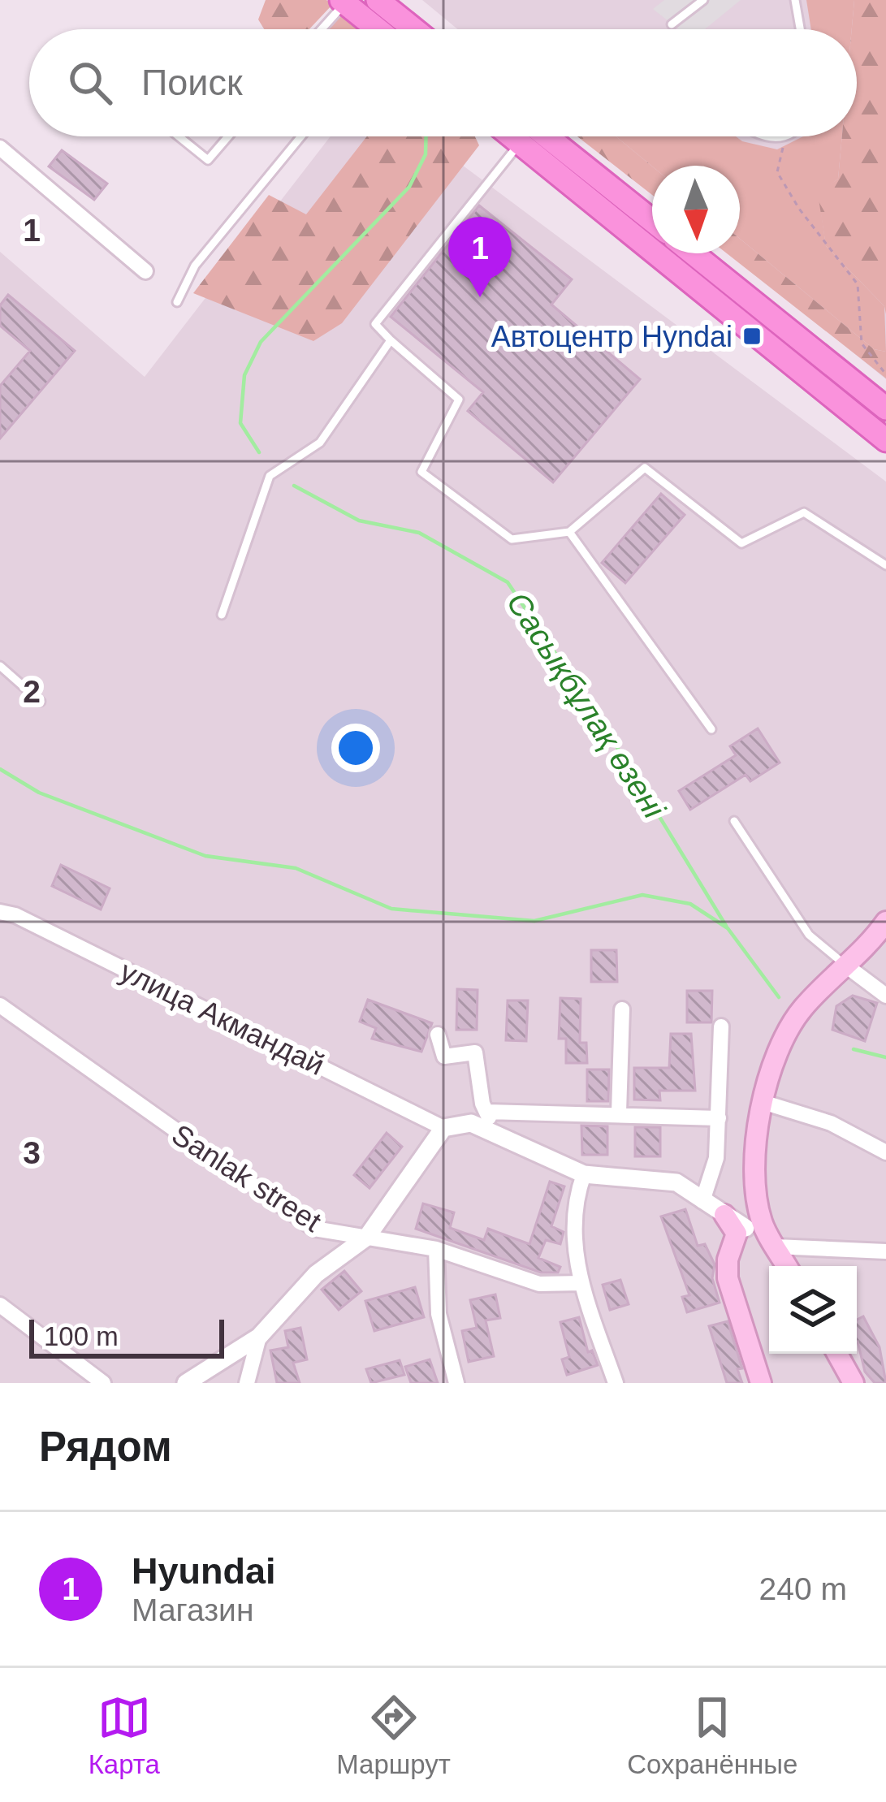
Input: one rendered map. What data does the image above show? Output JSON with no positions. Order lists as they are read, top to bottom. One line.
{"streets":{"street":["улица Акмандай","Sanlak street"]},"water":["Сасықбұлақ өзені"],"places":{"transit":["Автоцентр Hyndai"]},"scale_bar":"100 m","north":"bottom","page":{"search":"Поиск","pins":"1","scale":"100 m","heading":"Рядом","list":[{"mark":"1","name":"Hyundai","note":"Магазин","value":"240 m"}],"nav":["Карта","Маршрут","Сохранённые"]},"grid":{"rows":["1","2","3"]}}
